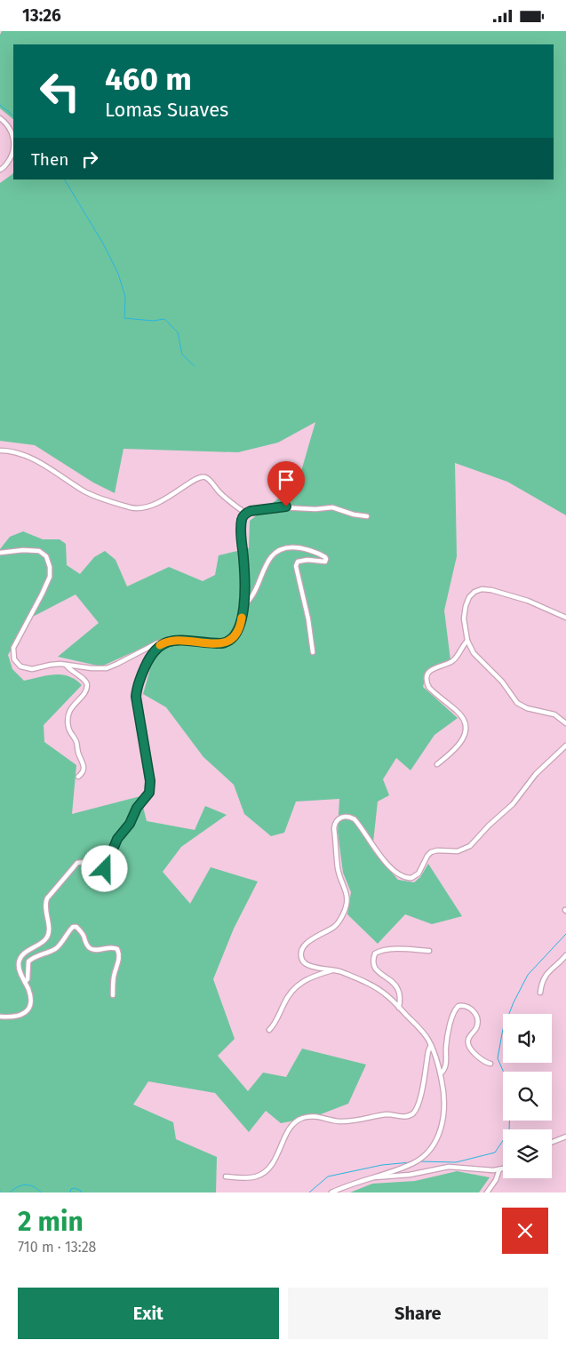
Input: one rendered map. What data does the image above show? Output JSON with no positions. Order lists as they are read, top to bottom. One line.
{"page":{"status":"13:26","turn":["460 m","Lomas Suaves"],"then":"Then","heading":["2 min","710 m · 13:28"],"buttons":["Exit","Share"]}}
